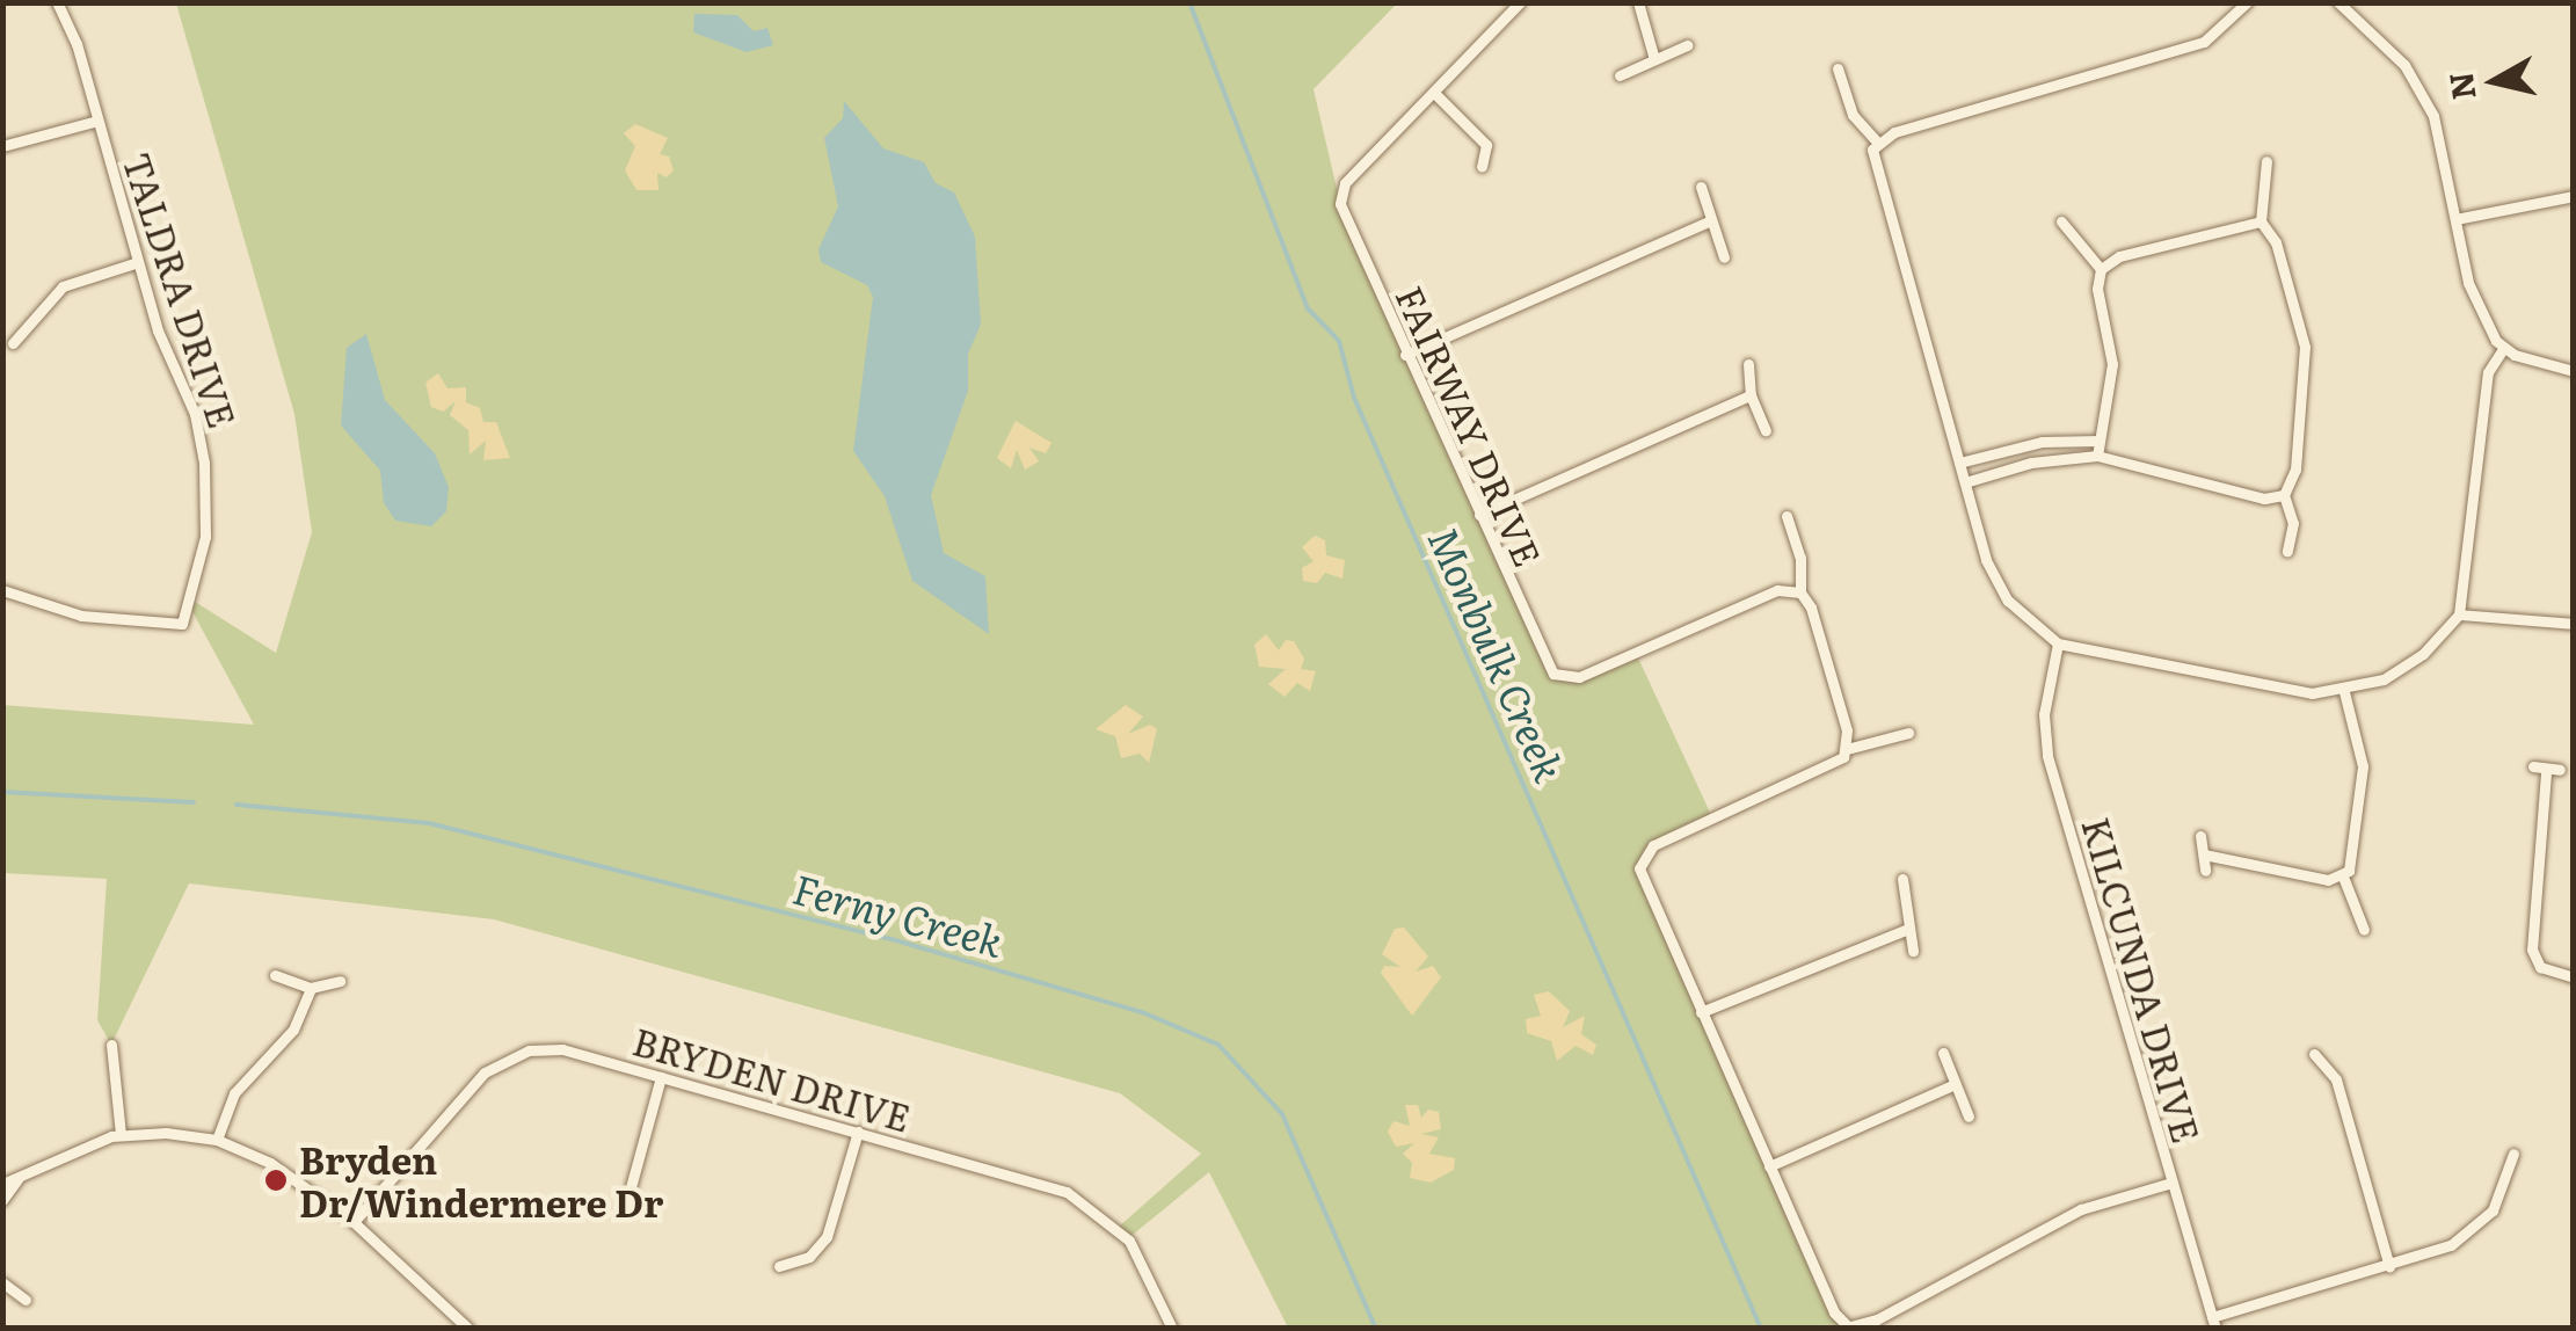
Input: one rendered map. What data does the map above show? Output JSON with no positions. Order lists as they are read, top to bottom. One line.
{"streets":{"street":["TALDRA DRIVE","FAIRWAY DRIVE","KILCUNDA DRIVE","BRYDEN DRIVE"]},"water":["Monbulk Creek","Ferny Creek"],"places":["Bryden Dr/Windermere Dr"],"north":"left"}
